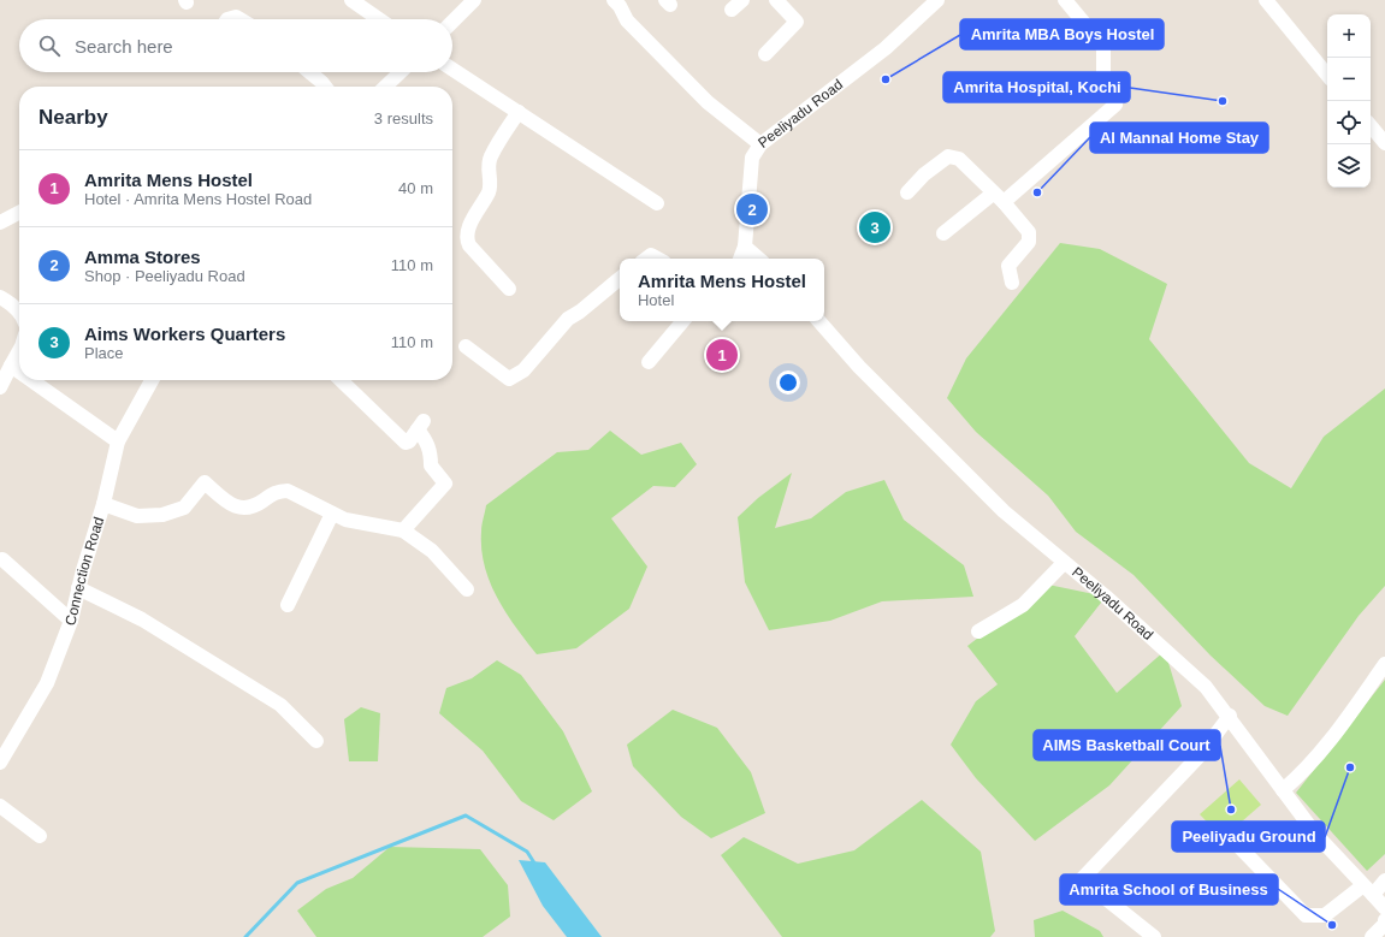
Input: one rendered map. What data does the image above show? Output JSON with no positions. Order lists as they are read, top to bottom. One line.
{"streets":{"street":["Peeliyadu Road","Connection Road"]},"places":["Amrita MBA Boys Hostel","Amrita Hospital, Kochi","Al Mannal Home Stay","Peeliyadu Ground","AIMS Basketball Court","Amrita School of Business"],"page":{"map_buttons":["+","−"],"search":"Search here","heading":["Nearby","3 results"],"list":[{"mark":"1","name":"Amrita Mens Hostel","note":"Hotel · Amrita Mens Hostel Road","value":"40 m"},{"mark":"2","name":"Amma Stores","note":"Shop · Peeliyadu Road","value":"110 m"},{"mark":"3","name":"Aims Workers Quarters","note":"Place","value":"110 m"}],"pins":["2","3","1"],"popup":["Amrita Mens Hostel","Hotel"]}}
